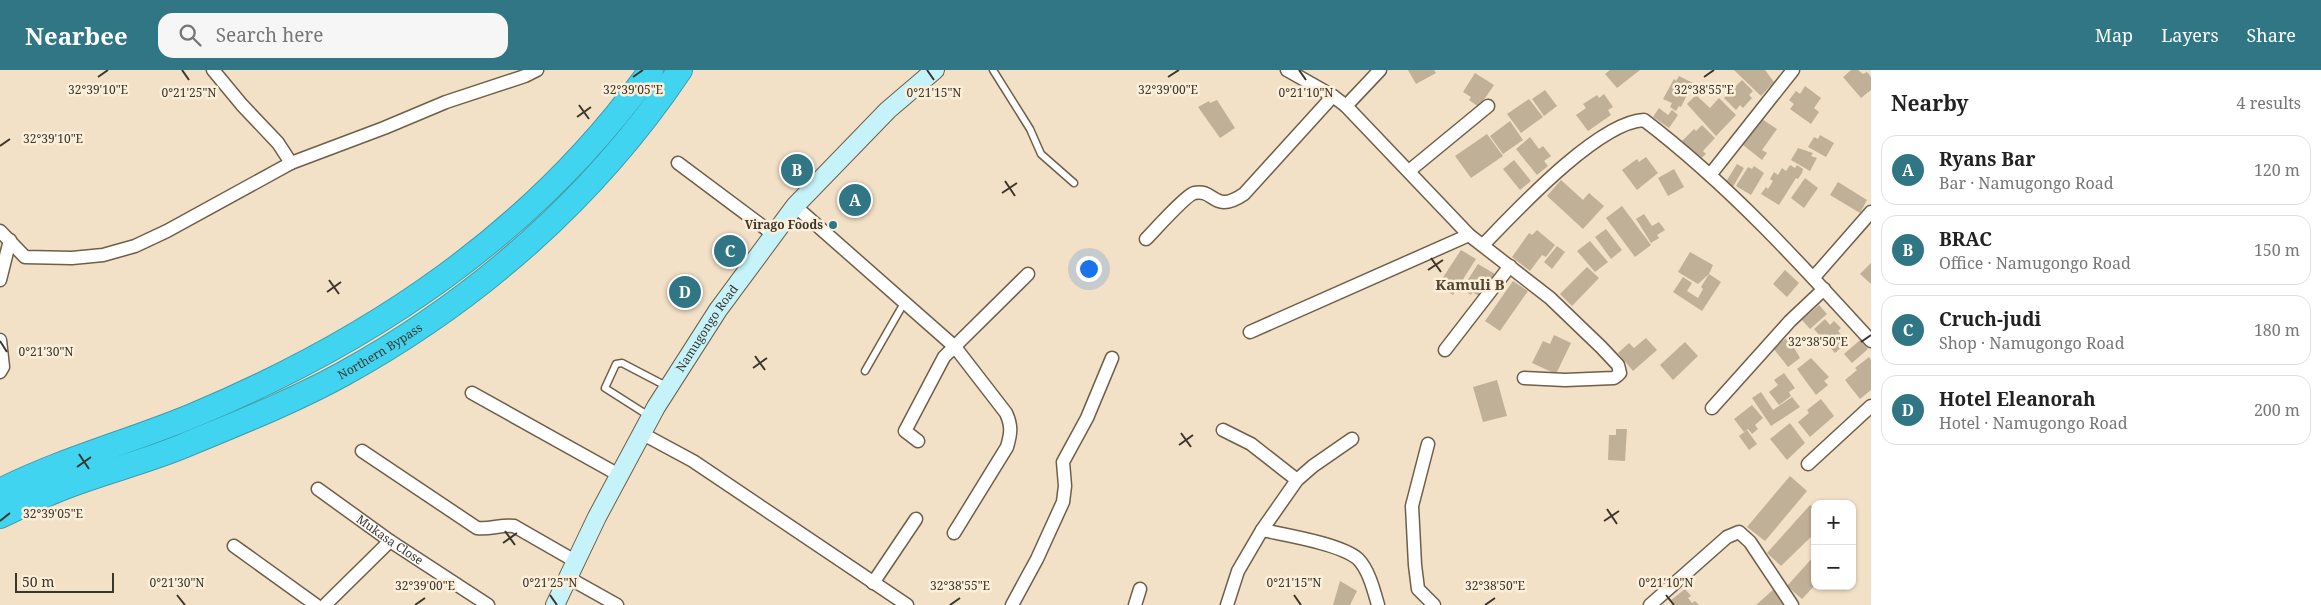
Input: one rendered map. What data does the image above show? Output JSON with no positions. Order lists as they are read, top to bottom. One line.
{"streets":{"highway":["Northern Bypass"],"main road":["Namugongo Road"],"street":["Mukasa Close"]},"districts":["Kamuli B"],"places":["Virago Foods"],"scale_bar":"50 m","page":{"header":"Nearbee","search":"Search here","nav":["Map","Layers","Share"],"heading":["Nearby","4 results"],"list":[{"mark":"A","name":"Ryans Bar","note":"Bar · Namugongo Road","value":"120 m"},{"mark":"B","name":"BRAC","note":"Office · Namugongo Road","value":"150 m"},{"mark":"C","name":"Cruch-judi","note":"Shop · Namugongo Road","value":"180 m"},{"mark":"D","name":"Hotel Eleanorah","note":"Hotel · Namugongo Road","value":"200 m"}],"pins":["B","A","C","D"],"map_buttons":["+","−"],"scale":"50 m"},"coordinates":["32°39'00\"E","32°39'10\"E","32°38'55\"E","32°39'05\"E","0°21'25\"N","0°21'15\"N","0°21'10\"N","32°38'50\"E","0°21'30\"N"]}
